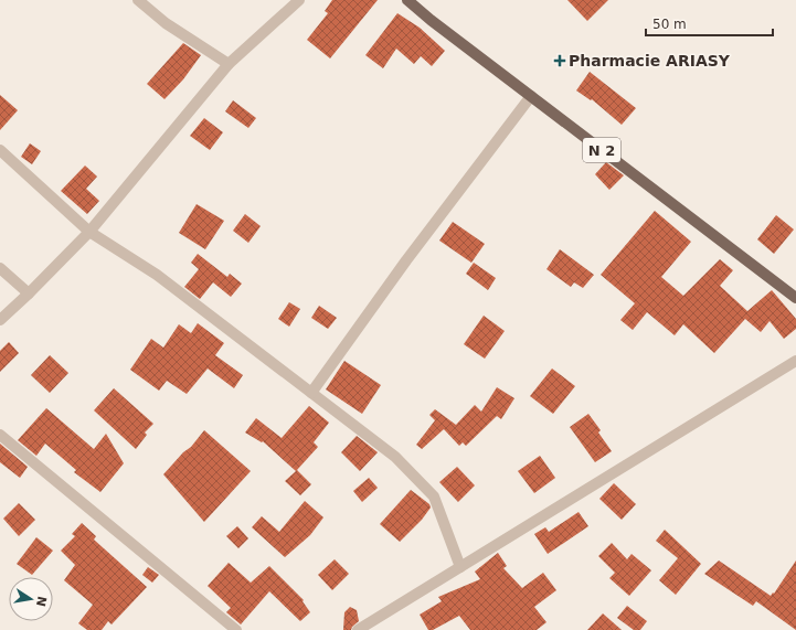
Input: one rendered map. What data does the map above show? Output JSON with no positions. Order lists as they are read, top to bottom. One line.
{"streets":{"main road":["N 2"]},"places":{"health":["Pharmacie ARIASY"]},"scale_bar":"50 m","north":"right"}
